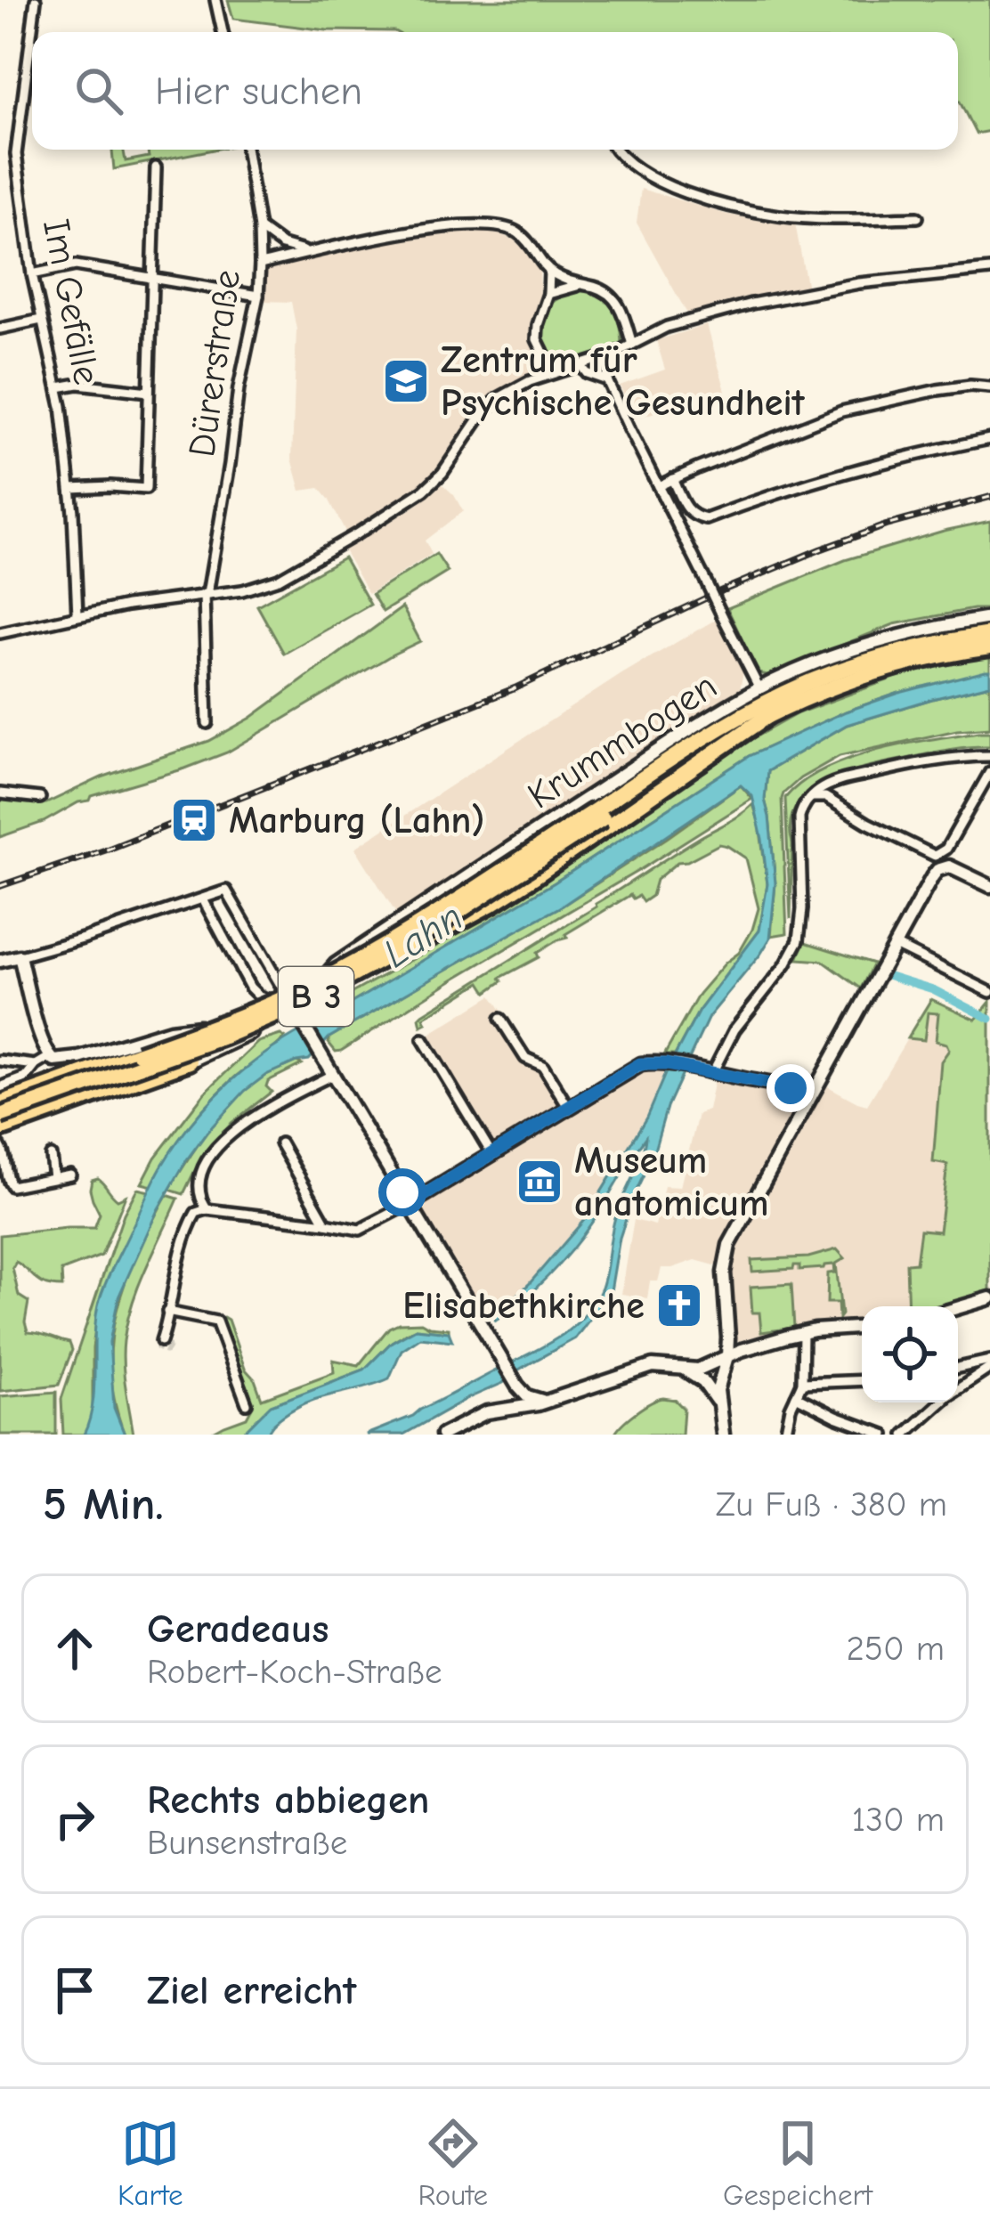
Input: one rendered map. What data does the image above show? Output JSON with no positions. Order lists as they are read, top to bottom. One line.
{"streets":{"highway":["B 3"],"main road":["Krummbogen"],"street":["Im Gefälle","Dürerstraße"]},"crossings":[["Krummbogen","B 3"]],"water":["Lahn"],"places":{"school or university":["Zentrum für Psychische Gesundheit"],"station":["Marburg (Lahn)"],"museum":["Museum anatomicum"],"church":["Elisabethkirche"]},"page":{"search":"Hier suchen","heading":["5 Min.","Zu Fuß · 380 m"],"list":[["Geradeaus","Robert-Koch-Straße","250 m"],["Rechts abbiegen","Bunsenstraße","130 m"],"Ziel erreicht"],"nav":["Karte","Route","Gespeichert"]}}
